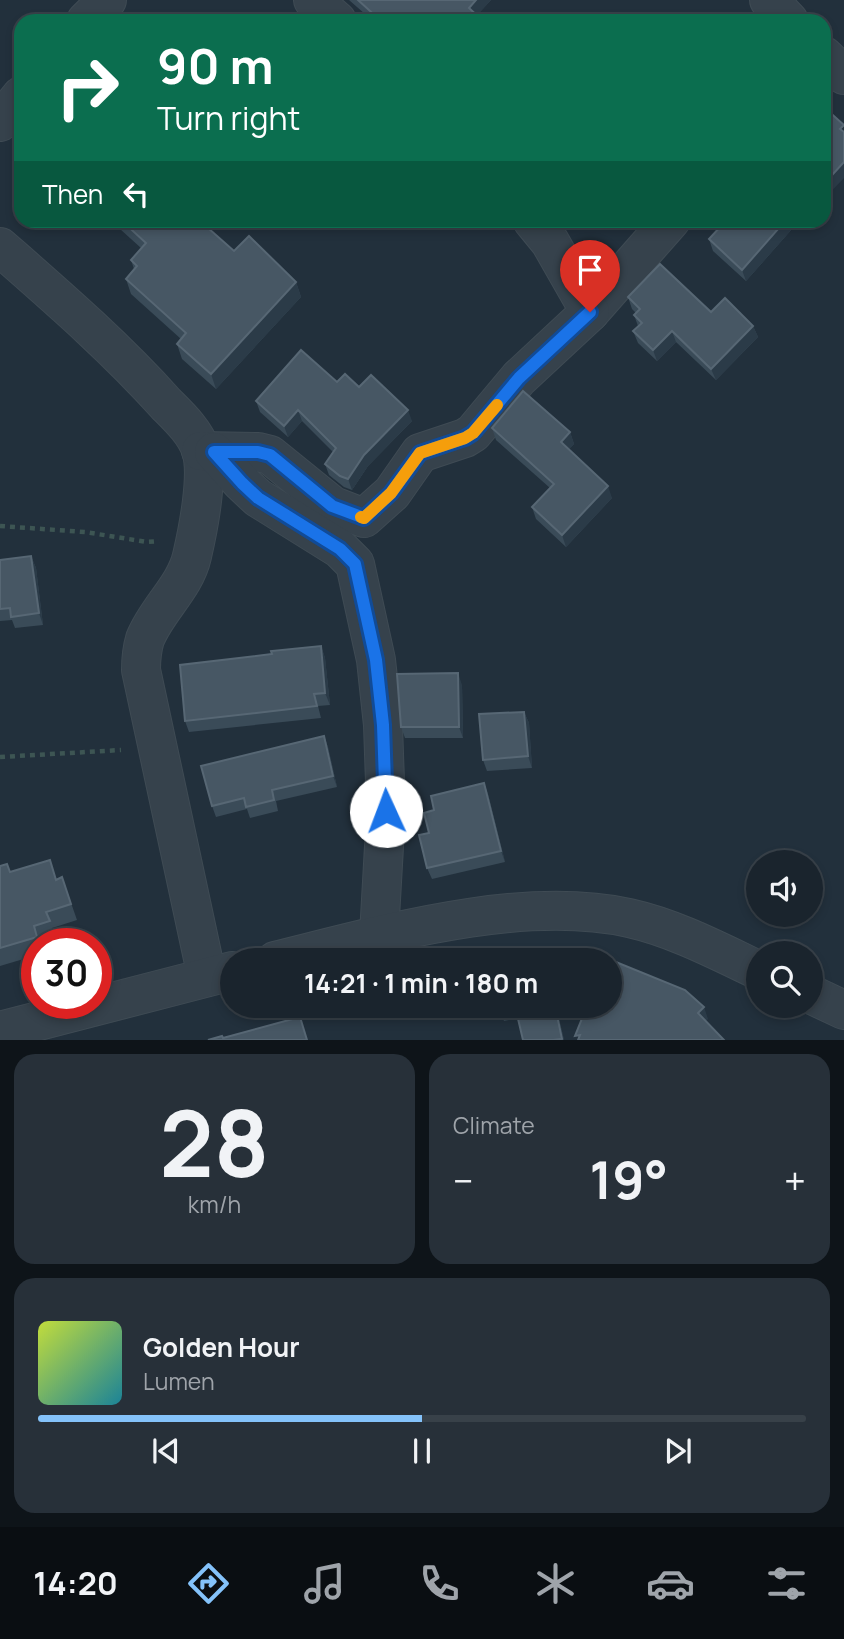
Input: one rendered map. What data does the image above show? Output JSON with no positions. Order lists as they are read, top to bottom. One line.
{"page":{"turn":["90 m","Turn right"],"then":"Then","limit":"30","trip":"14:21 · 1 min · 180 m","tile":[["28","km/h"],"Climate"],"heat":["−","19°","+"],"song":["Golden Hour","Lumen"],"tabs":"14:20"}}
